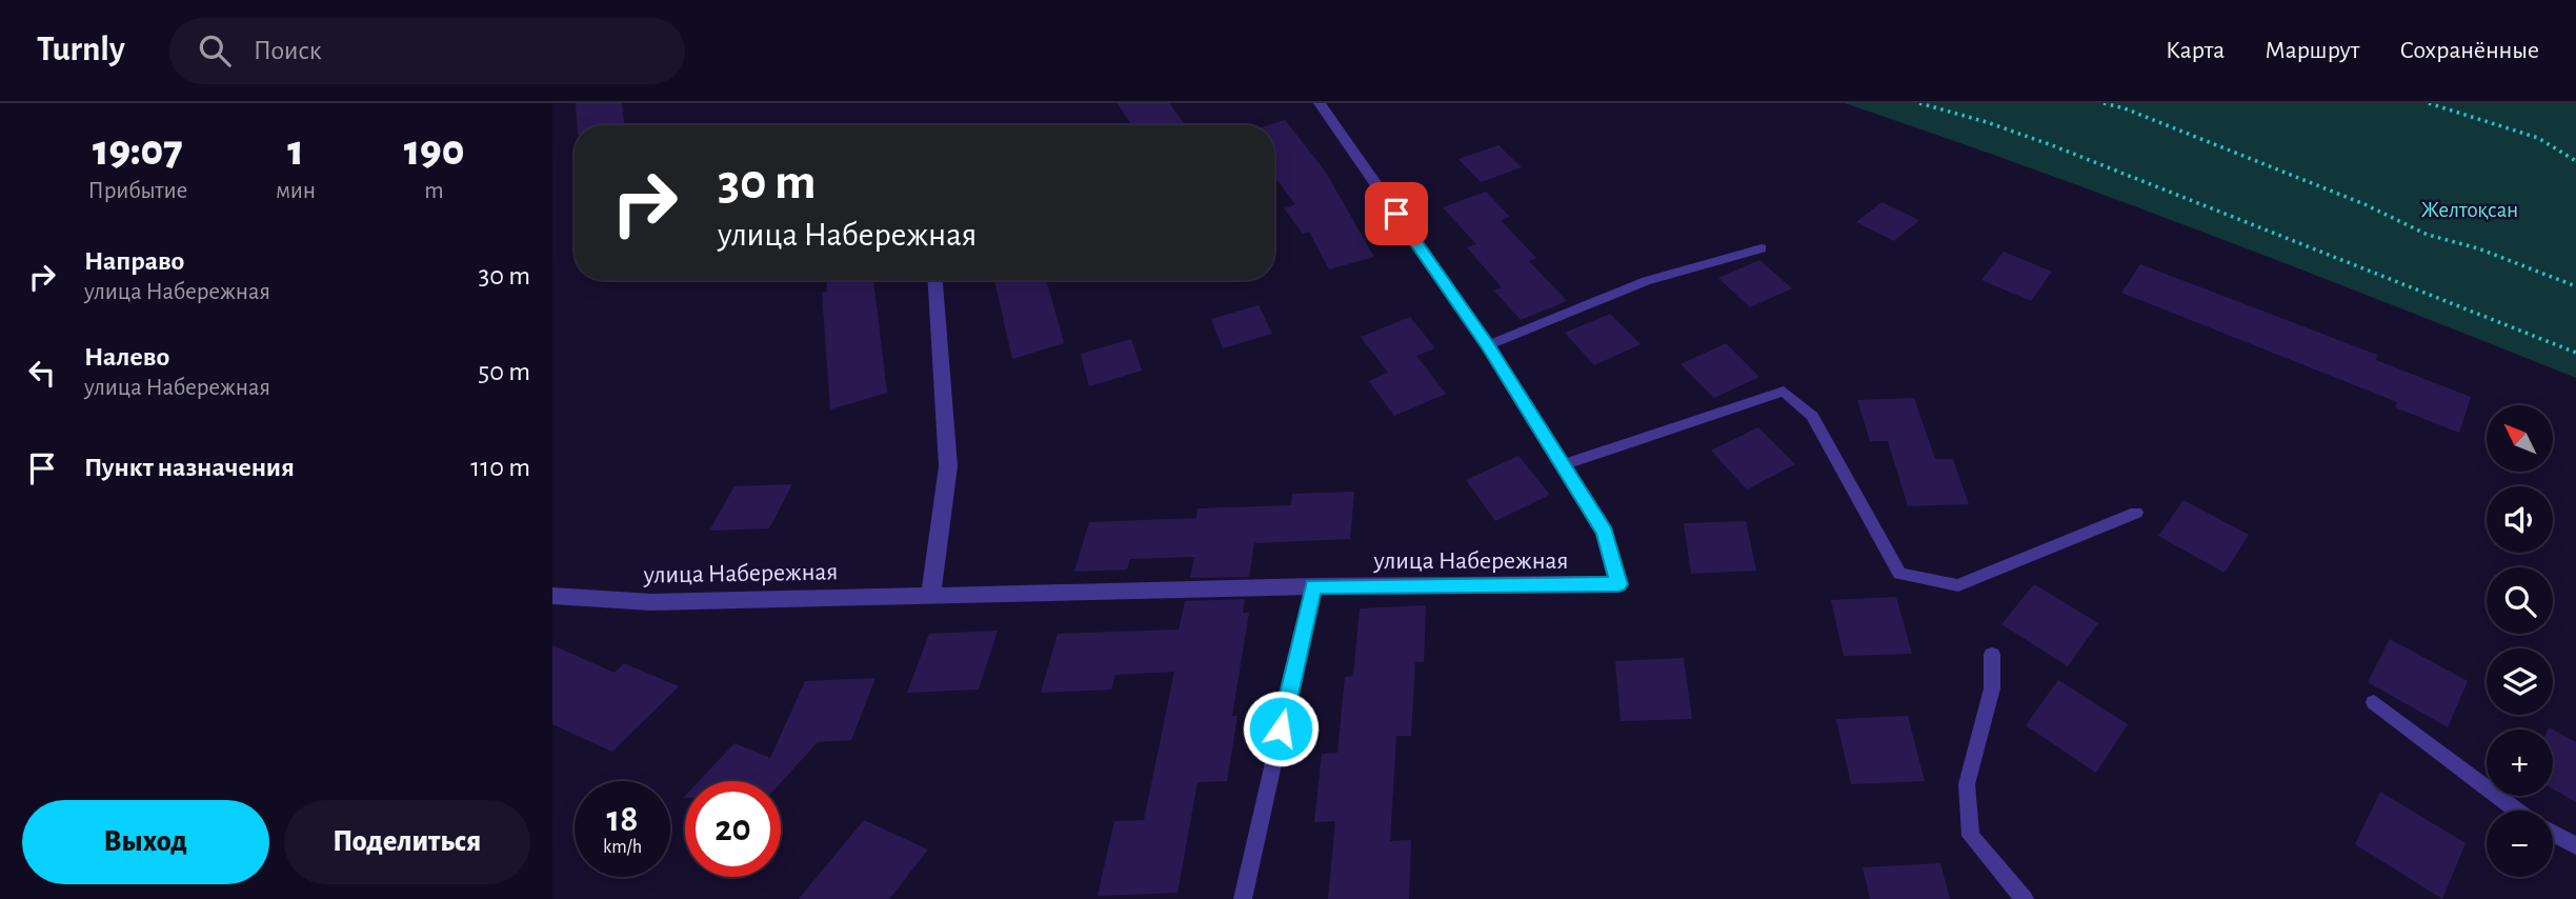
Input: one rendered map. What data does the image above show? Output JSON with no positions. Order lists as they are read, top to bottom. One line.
{"streets":{"street":["улица Набережная"]},"parks":["Желтоқсан"],"north":"top left","page":{"header":"Turnly","search":"Поиск","nav":["Карта","Маршрут","Сохранённые"],"eta":["19:07","Прибытие","1","мин","190","m"],"turn":["30 m","улица Набережная"],"list":[{"name":"Направо","note":"улица Набережная","value":"30 m"},{"name":"Налево","note":"улица Набережная","value":"50 m"},{"name":"Пункт назначения","value":"110 m"}],"map_buttons":["+","−"],"speed":"18 km/h","limit":"20","buttons":["Выход","Поделиться"]}}
